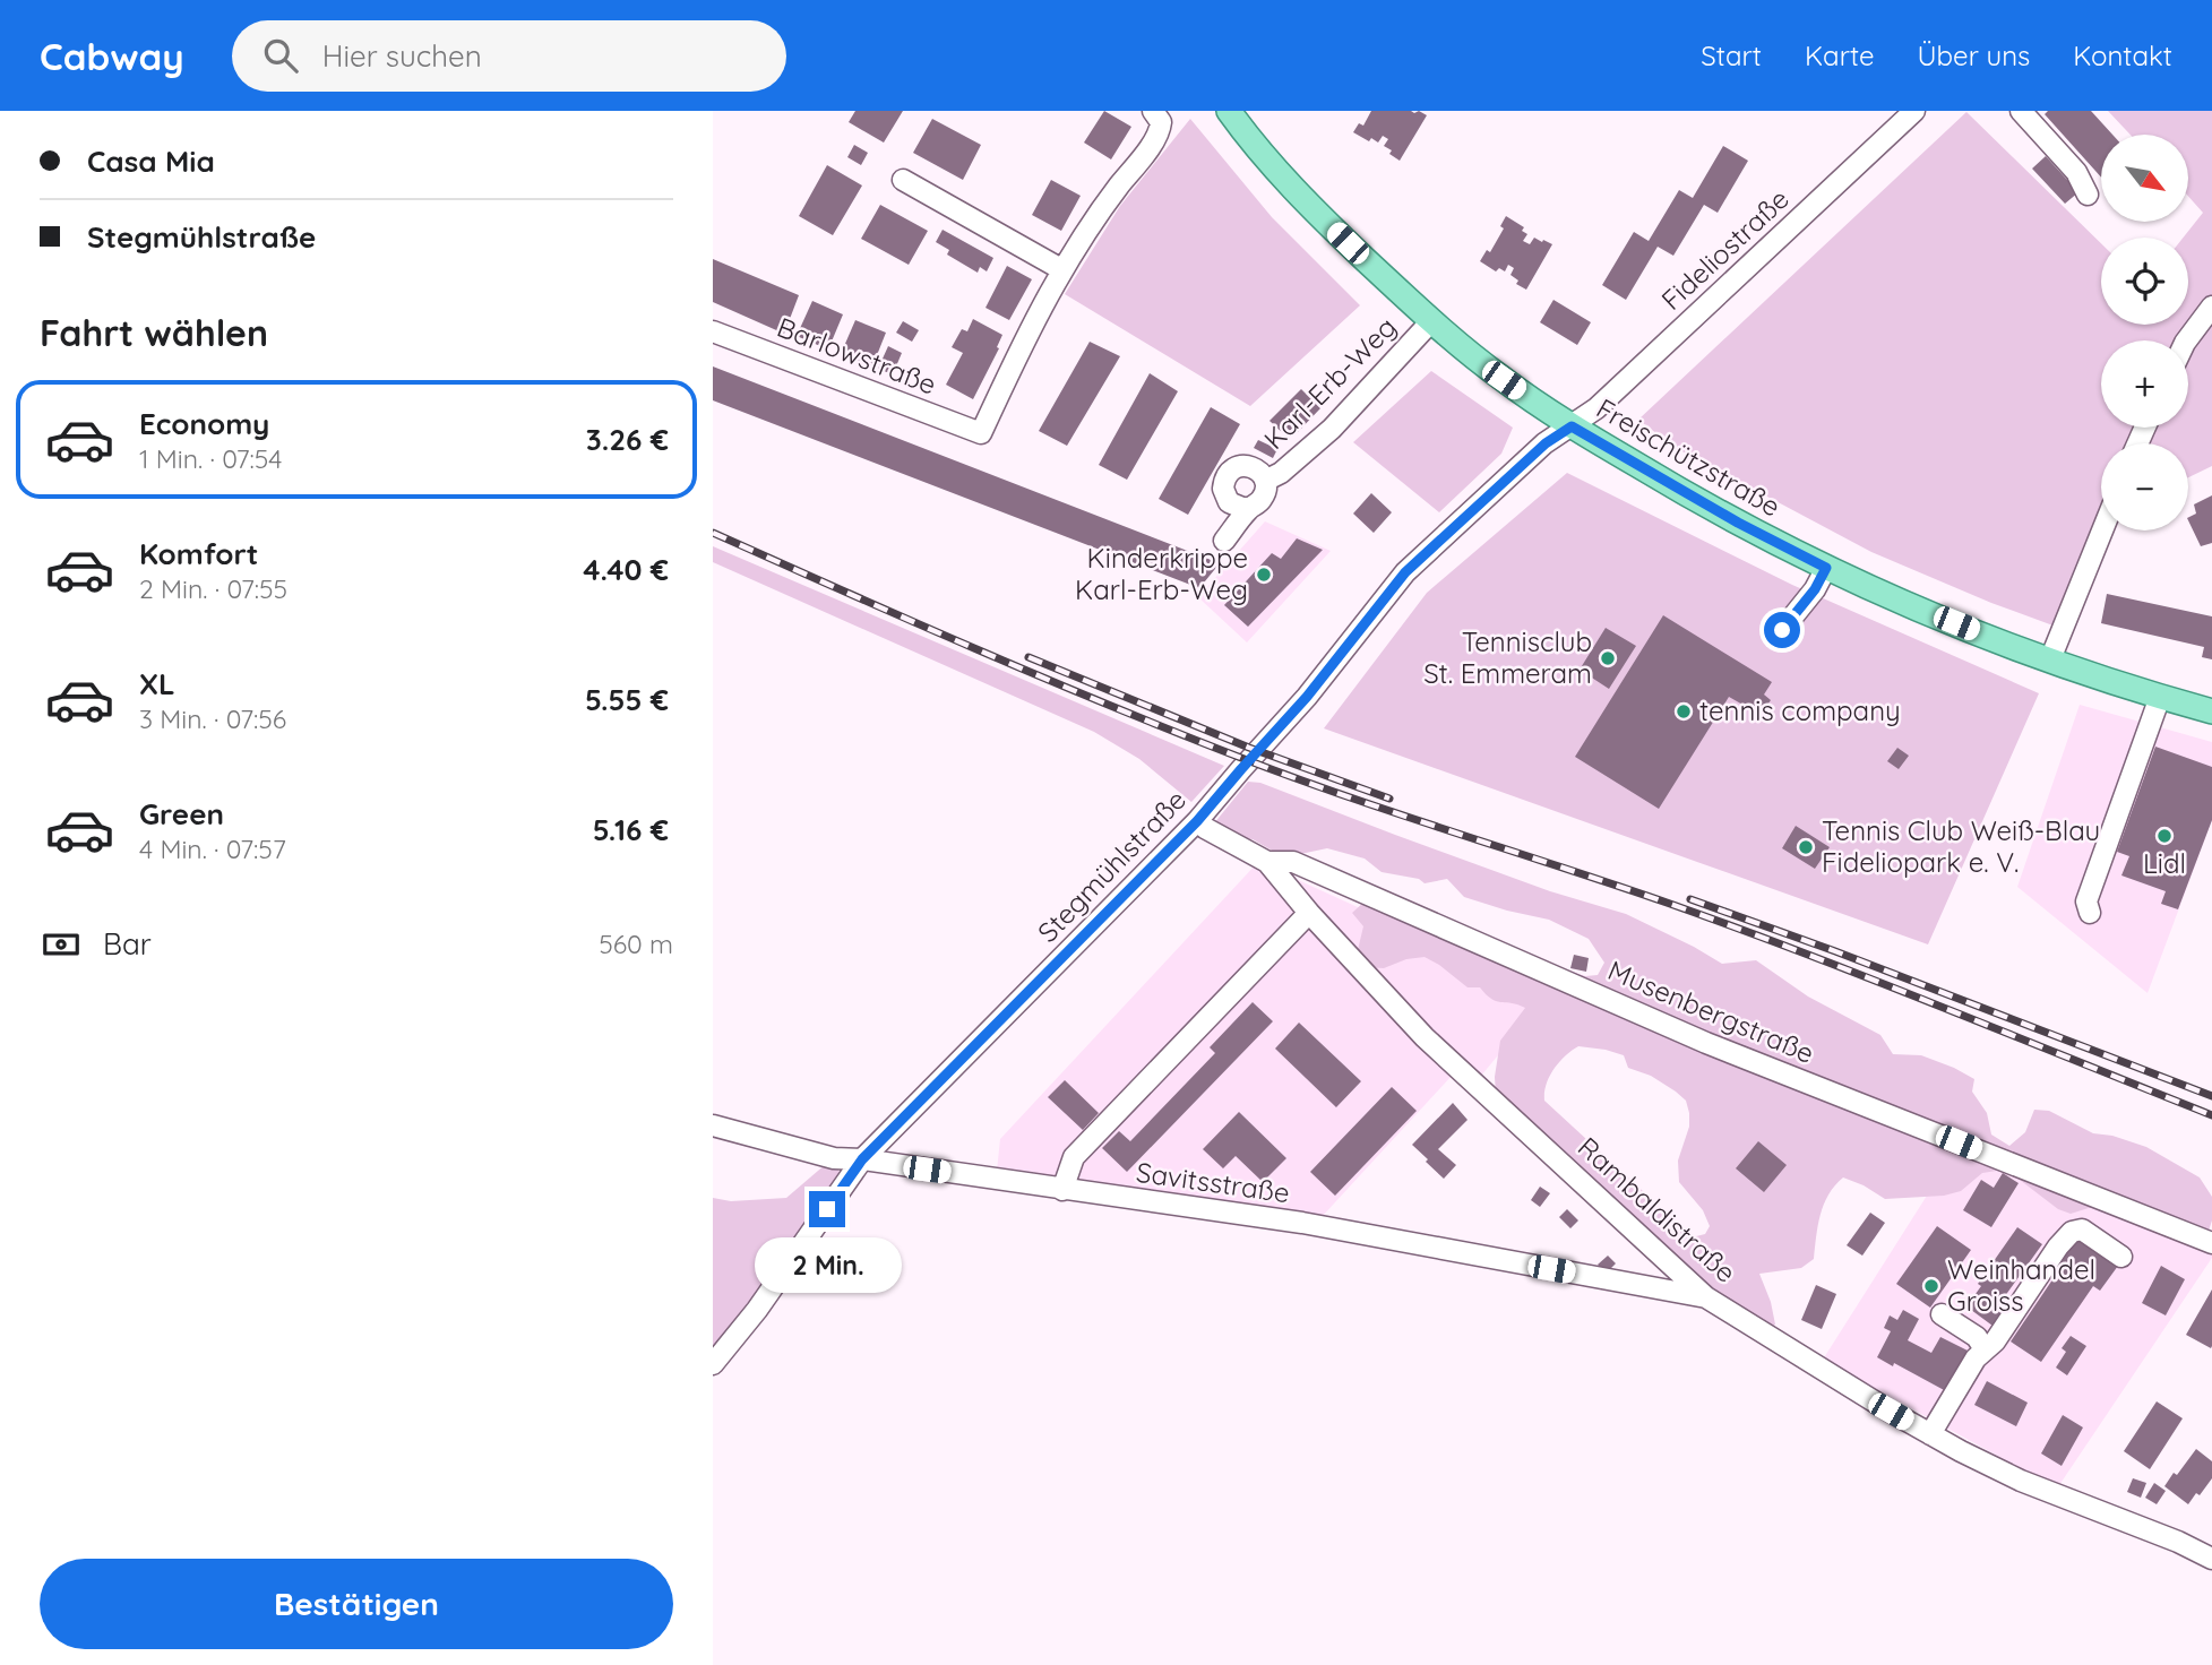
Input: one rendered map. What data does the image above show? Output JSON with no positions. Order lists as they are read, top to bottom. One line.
{"streets":{"main road":["Freischützstraße"],"street":["Fideliostraße","Barlowstraße","Karl-Erb-Weg","Stegmühlstraße","Musenbergstraße","Savitsstraße","Rambaldistraße"]},"crossings":[["Fideliostraße","Freischützstraße"],["Fideliostraße","Stegmühlstraße"],["Karl-Erb-Weg","Freischützstraße"],["Freischützstraße","Stegmühlstraße"],["Stegmühlstraße","Musenbergstraße"],["Stegmühlstraße","Savitsstraße"],["Musenbergstraße","Rambaldistraße"],["Savitsstraße","Rambaldistraße"]],"places":["Kinderkrippe Karl-Erb-Weg","Tennisclub St. Emmeram","tennis company","Lidl","Tennis Club Weiß-Blau Fideliopark e. V.","Weinhandel Groiss"],"north":"bottom right","page":{"header":"Cabway","search":"Hier suchen","nav":["Start","Karte","Über uns","Kontakt"],"banner":["Casa Mia","Stegmühlstraße"],"map_buttons":["+","−"],"heading":"Fahrt wählen","list":[{"name":"Economy","note":"1 Min. · 07:54","value":"3.26 €"},{"name":"Komfort","note":"2 Min. · 07:55","value":"4.40 €"},{"name":"XL","note":"3 Min. · 07:56","value":"5.55 €"},{"name":"Green","note":"4 Min. · 07:57","value":"5.16 €"}],"pay":["Bar","560 m"],"bubble":"2 Min.","buttons":"Bestätigen"}}
